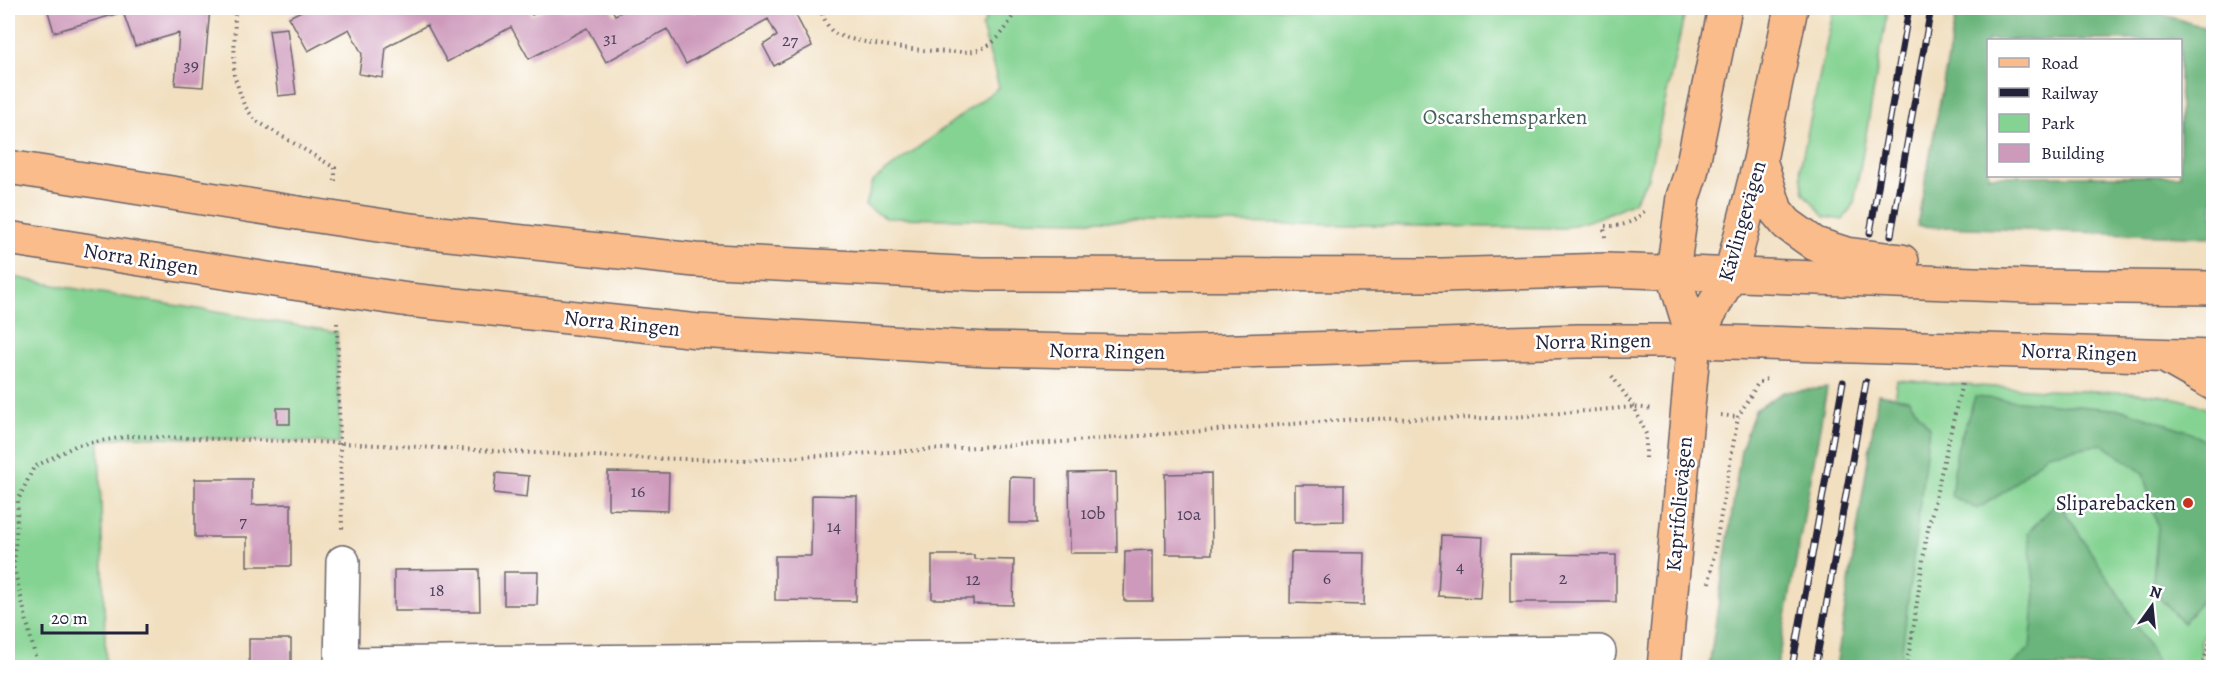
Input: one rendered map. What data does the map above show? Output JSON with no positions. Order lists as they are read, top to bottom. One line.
{"streets":{"main road":["Kävlingevägen","Norra Ringen","Kaprifolievägen"]},"crossings":[["Kävlingevägen","Norra Ringen"],["Kävlingevägen","Kaprifolievägen"],["Norra Ringen","Kaprifolievägen"]],"parks":["Oscarshemsparken"],"places":["Sliparebacken"],"house_numbers":["31","27","39","16","10b","10a","7","14","4","6","2","12","18"],"legend":["Road","Railway","Park","Building"],"scale_bar":"20 m","north":"top"}
